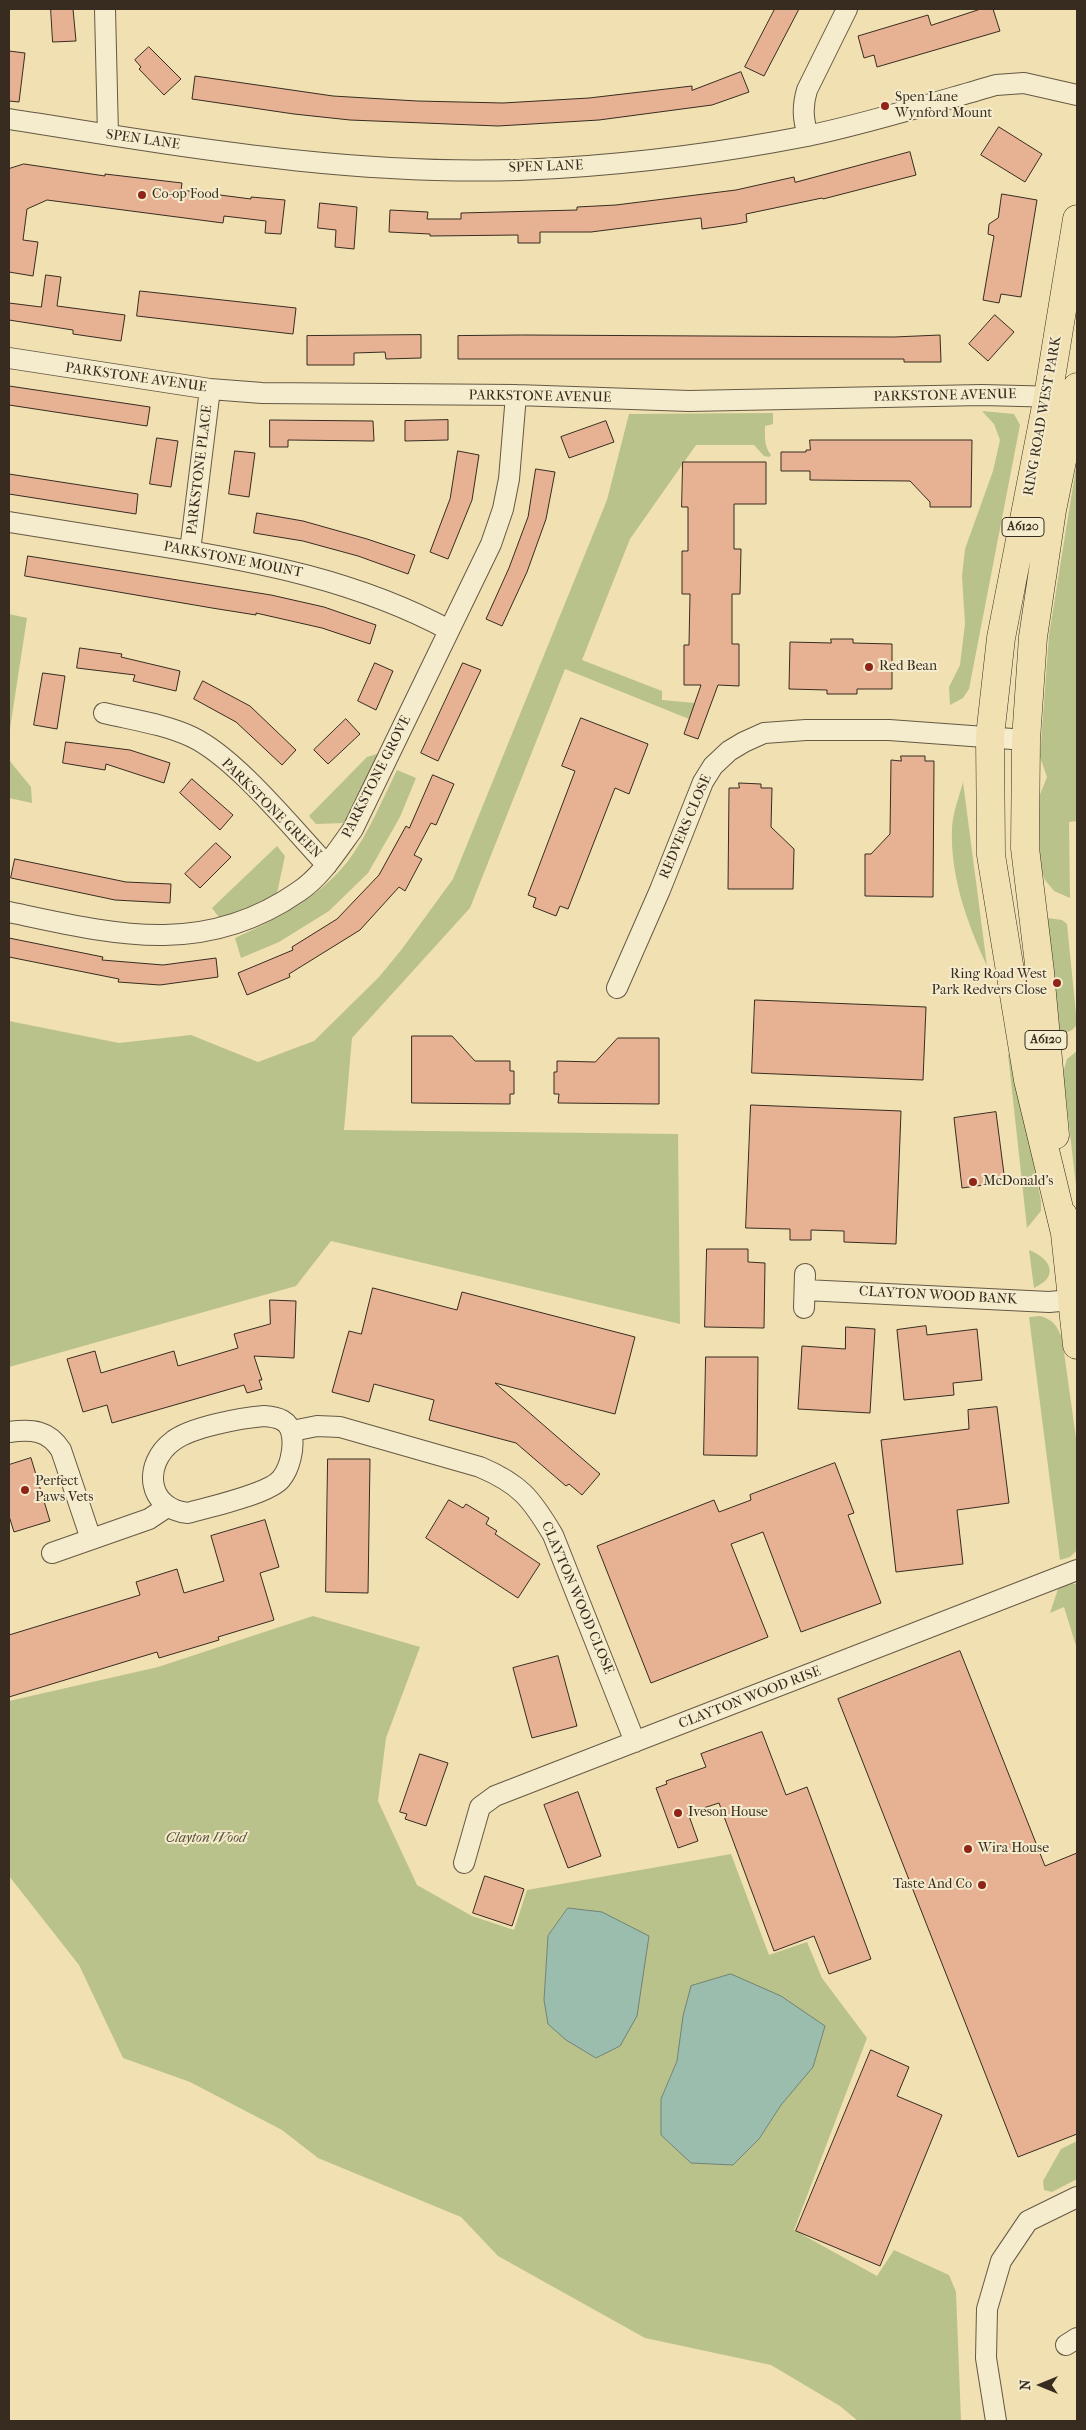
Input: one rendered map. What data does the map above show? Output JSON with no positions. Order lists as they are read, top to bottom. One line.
{"streets":{"highway":["RING ROAD WEST PARK","A6120"],"street":["SPEN LANE","PARKSTONE AVENUE","PARKSTONE PLACE","PARKSTONE MOUNT","PARKSTONE GROVE","PARKSTONE GREEN","REDVERS CLOSE","CLAYTON WOOD BANK","CLAYTON WOOD CLOSE","CLAYTON WOOD RISE"]},"crossings":[["PARKSTONE AVENUE","RING ROAD WEST PARK"],["PARKSTONE AVENUE","PARKSTONE PLACE"],["PARKSTONE AVENUE","PARKSTONE GROVE"],["RING ROAD WEST PARK","REDVERS CLOSE"],["RING ROAD WEST PARK","CLAYTON WOOD BANK"],["PARKSTONE PLACE","PARKSTONE MOUNT"],["PARKSTONE MOUNT","PARKSTONE GROVE"],["PARKSTONE GROVE","PARKSTONE GREEN"],["CLAYTON WOOD CLOSE","CLAYTON WOOD RISE"]],"parks":["Clayton Wood"],"places":["Spen Lane Wynford Mount","Co-op Food","Red Bean","Ring Road West Park Redvers Close","McDonald's","Perfect Paws Vets","Iveson House","Wira House","Taste And Co"],"north":"left"}
